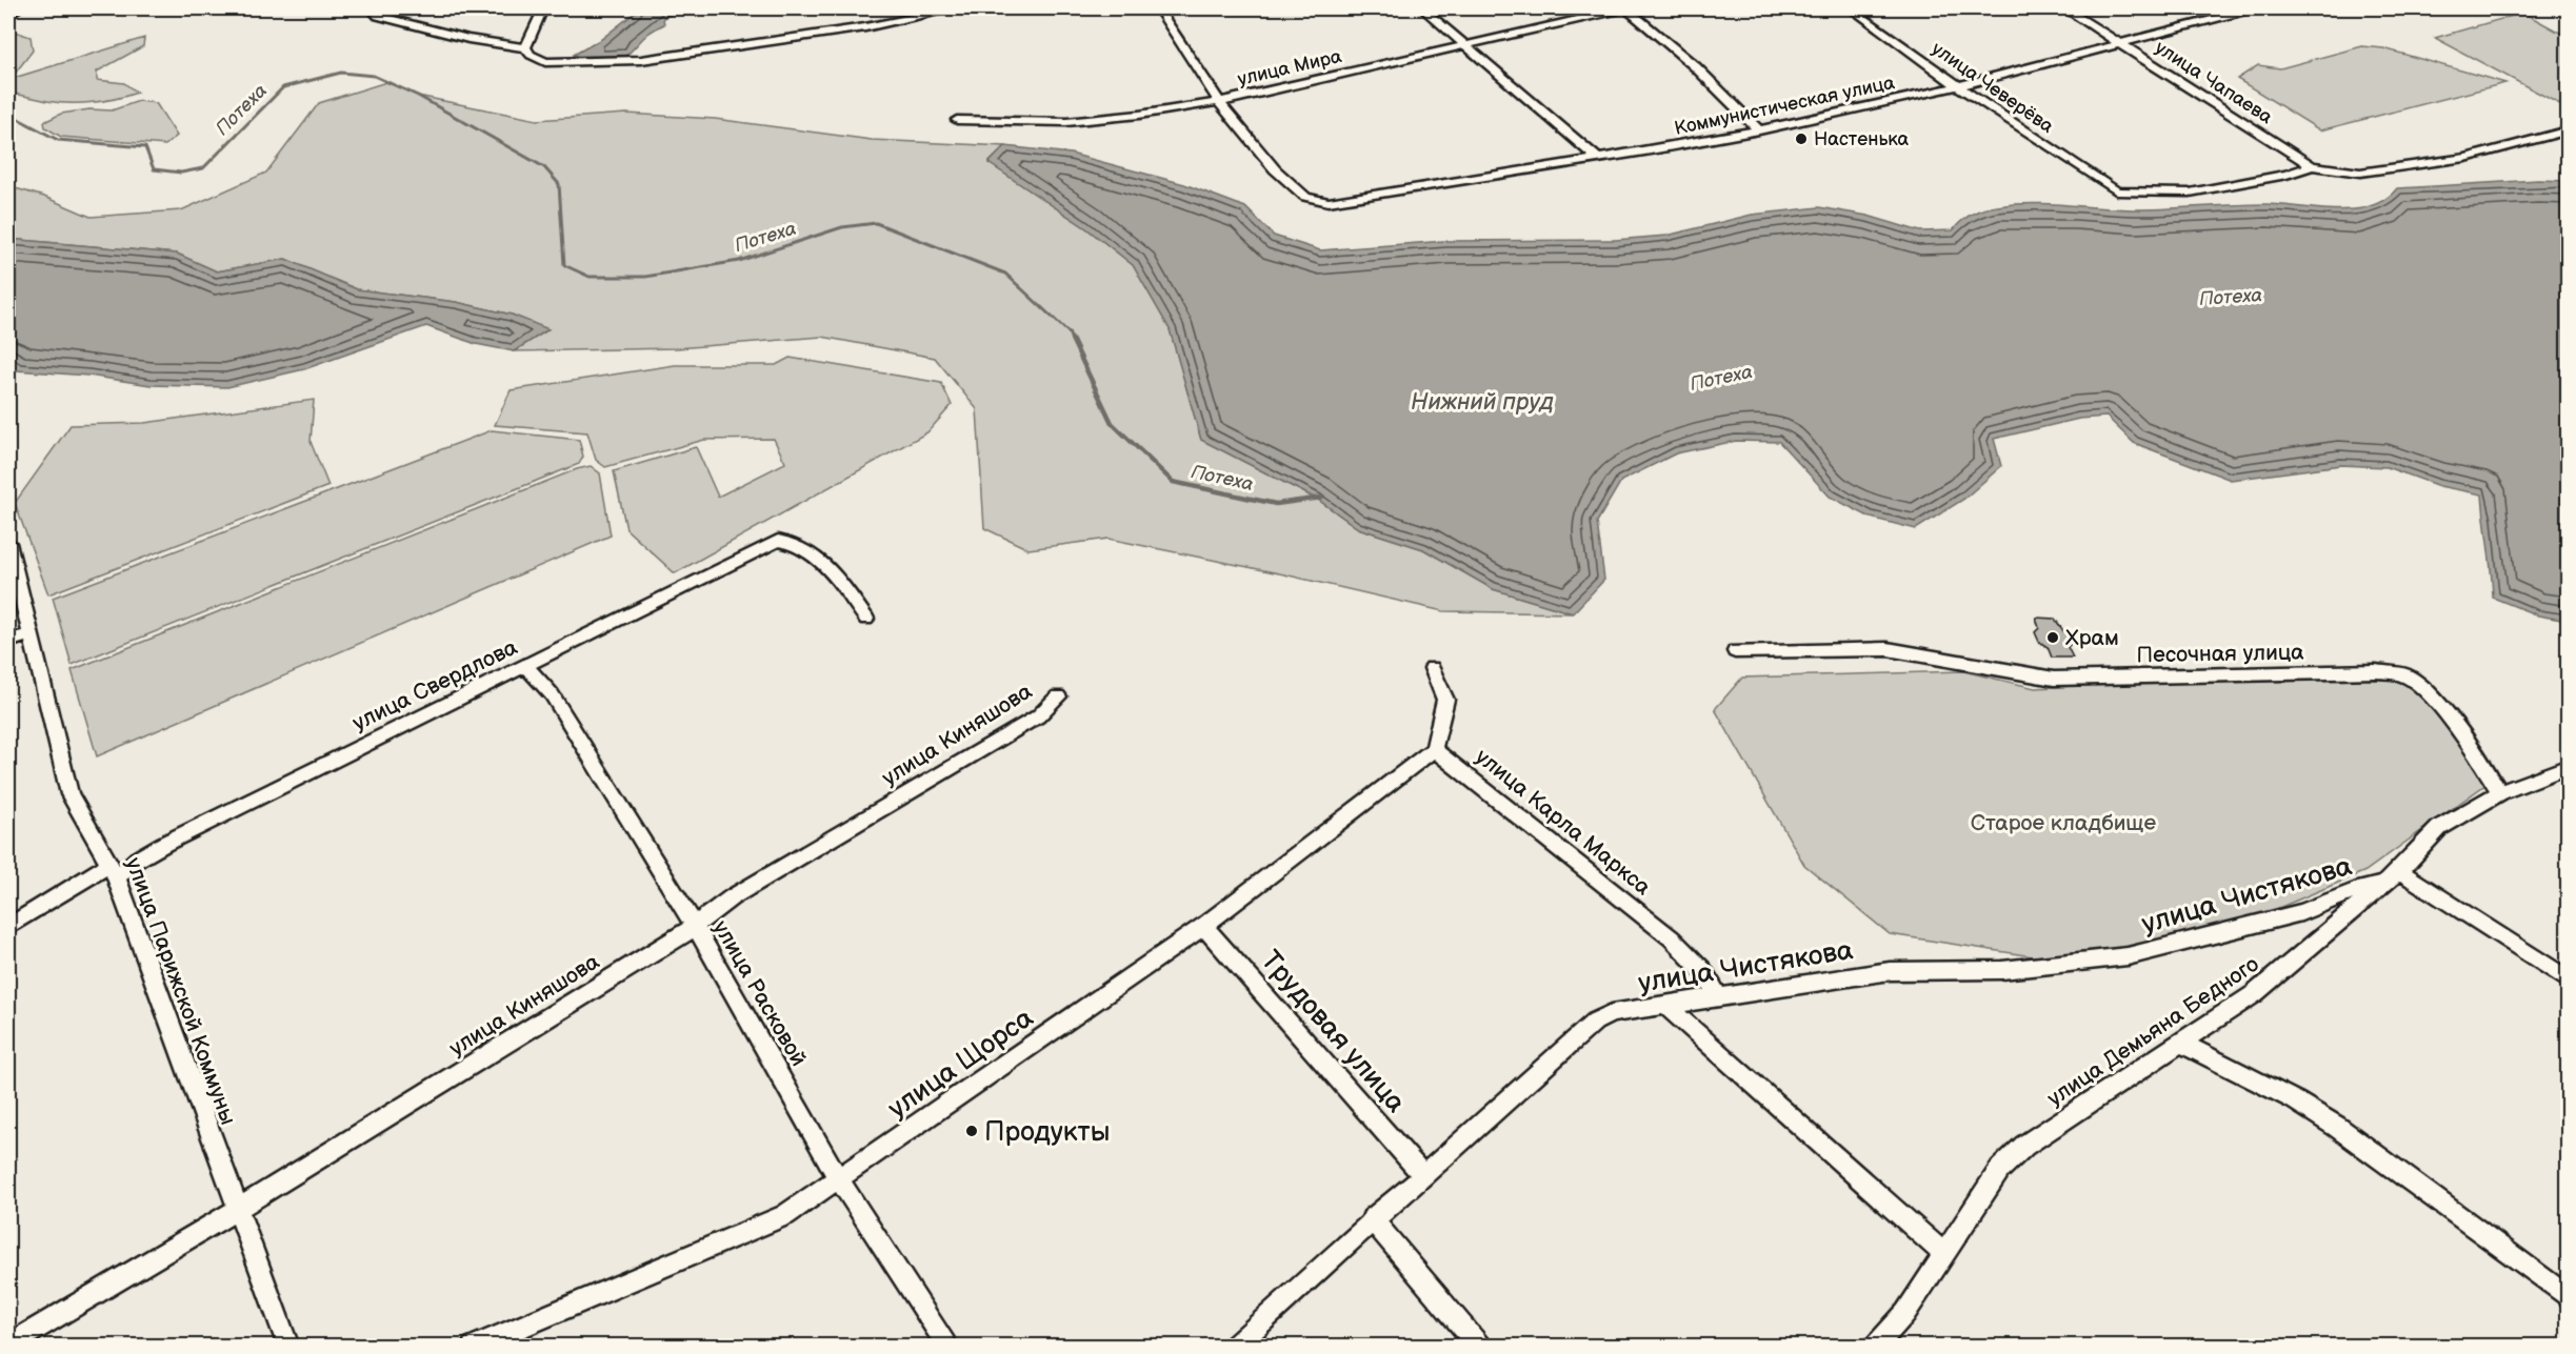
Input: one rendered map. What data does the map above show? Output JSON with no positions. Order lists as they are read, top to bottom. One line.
{"streets":{"street":["улица Мира","улица Чапаева","улица Чеверёва","Коммунистическая улица","Песочная улица","улица Свердлова","улица Киняшова","улица Карла Маркса","улица Чистякова","улица Парижской Коммуны","улица Расковой","Трудовая улица","улица Демьяна Бедного","улица Щорса"]},"crossings":[["улица Мира","Коммунистическая улица"],["улица Чапаева","улица Чеверёва"],["улица Чапаева","Коммунистическая улица"],["улица Чеверёва","Коммунистическая улица"],["Песочная улица","улица Демьяна Бедного"],["улица Свердлова","улица Парижской Коммуны"],["улица Свердлова","улица Расковой"],["улица Киняшова","улица Парижской Коммуны"],["улица Киняшова","улица Расковой"],["улица Карла Маркса","улица Чистякова"],["улица Карла Маркса","улица Щорса"],["улица Чистякова","Трудовая улица"],["улица Чистякова","улица Демьяна Бедного"],["улица Расковой","улица Щорса"],["Трудовая улица","улица Щорса"]],"water":["Потеха","Нижний пруд"],"parks":["Старое кладбище"],"places":["Настенька","Храм","Продукты"]}
